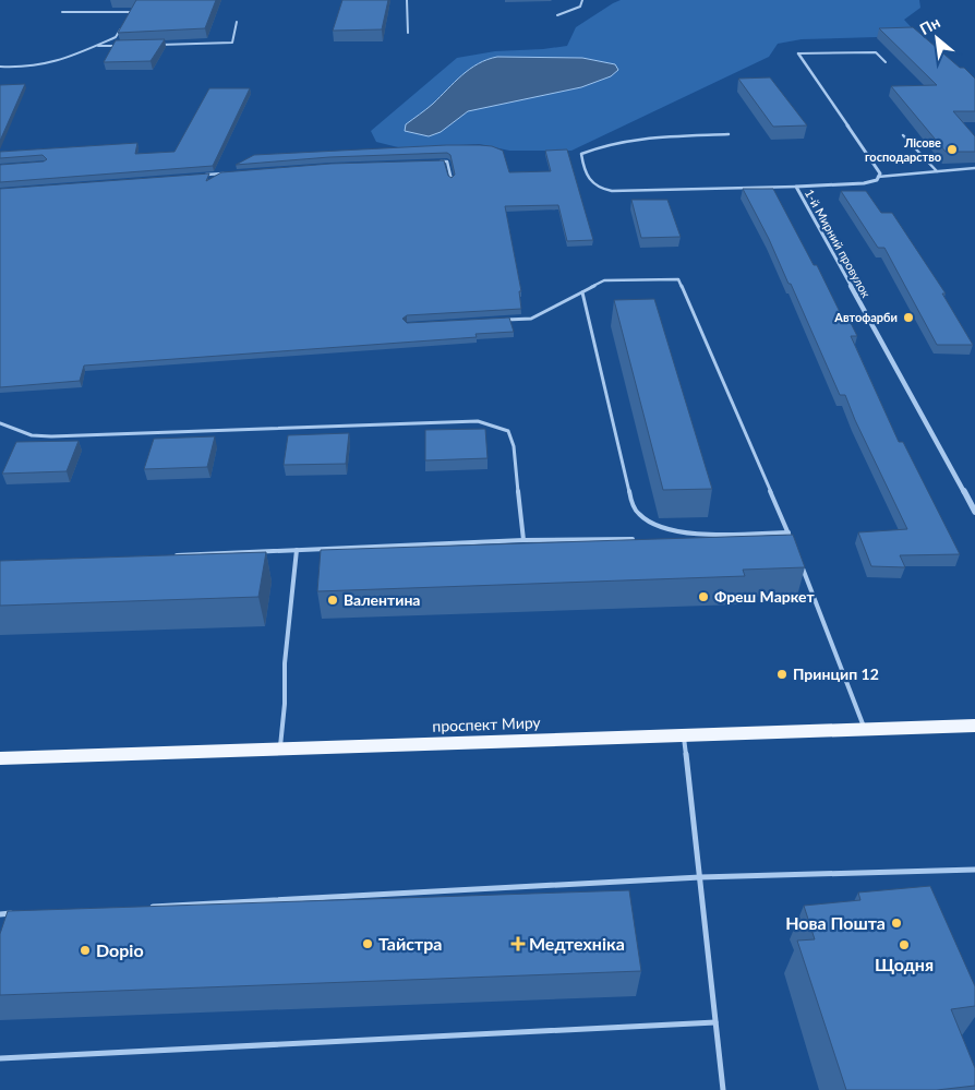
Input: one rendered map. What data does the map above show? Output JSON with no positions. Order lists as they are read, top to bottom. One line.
{"streets":{"main road":["проспект Миру"],"street":["1-й Мирний провулок"]},"places":{"other":["Лісове господарство","Автофарби","Фреш Маркет","Валентина","Принцип 12","Нова Пошта","Тайстра","Щодня","Dopio"],"health":["Медтехніка"]},"north":"top left"}
